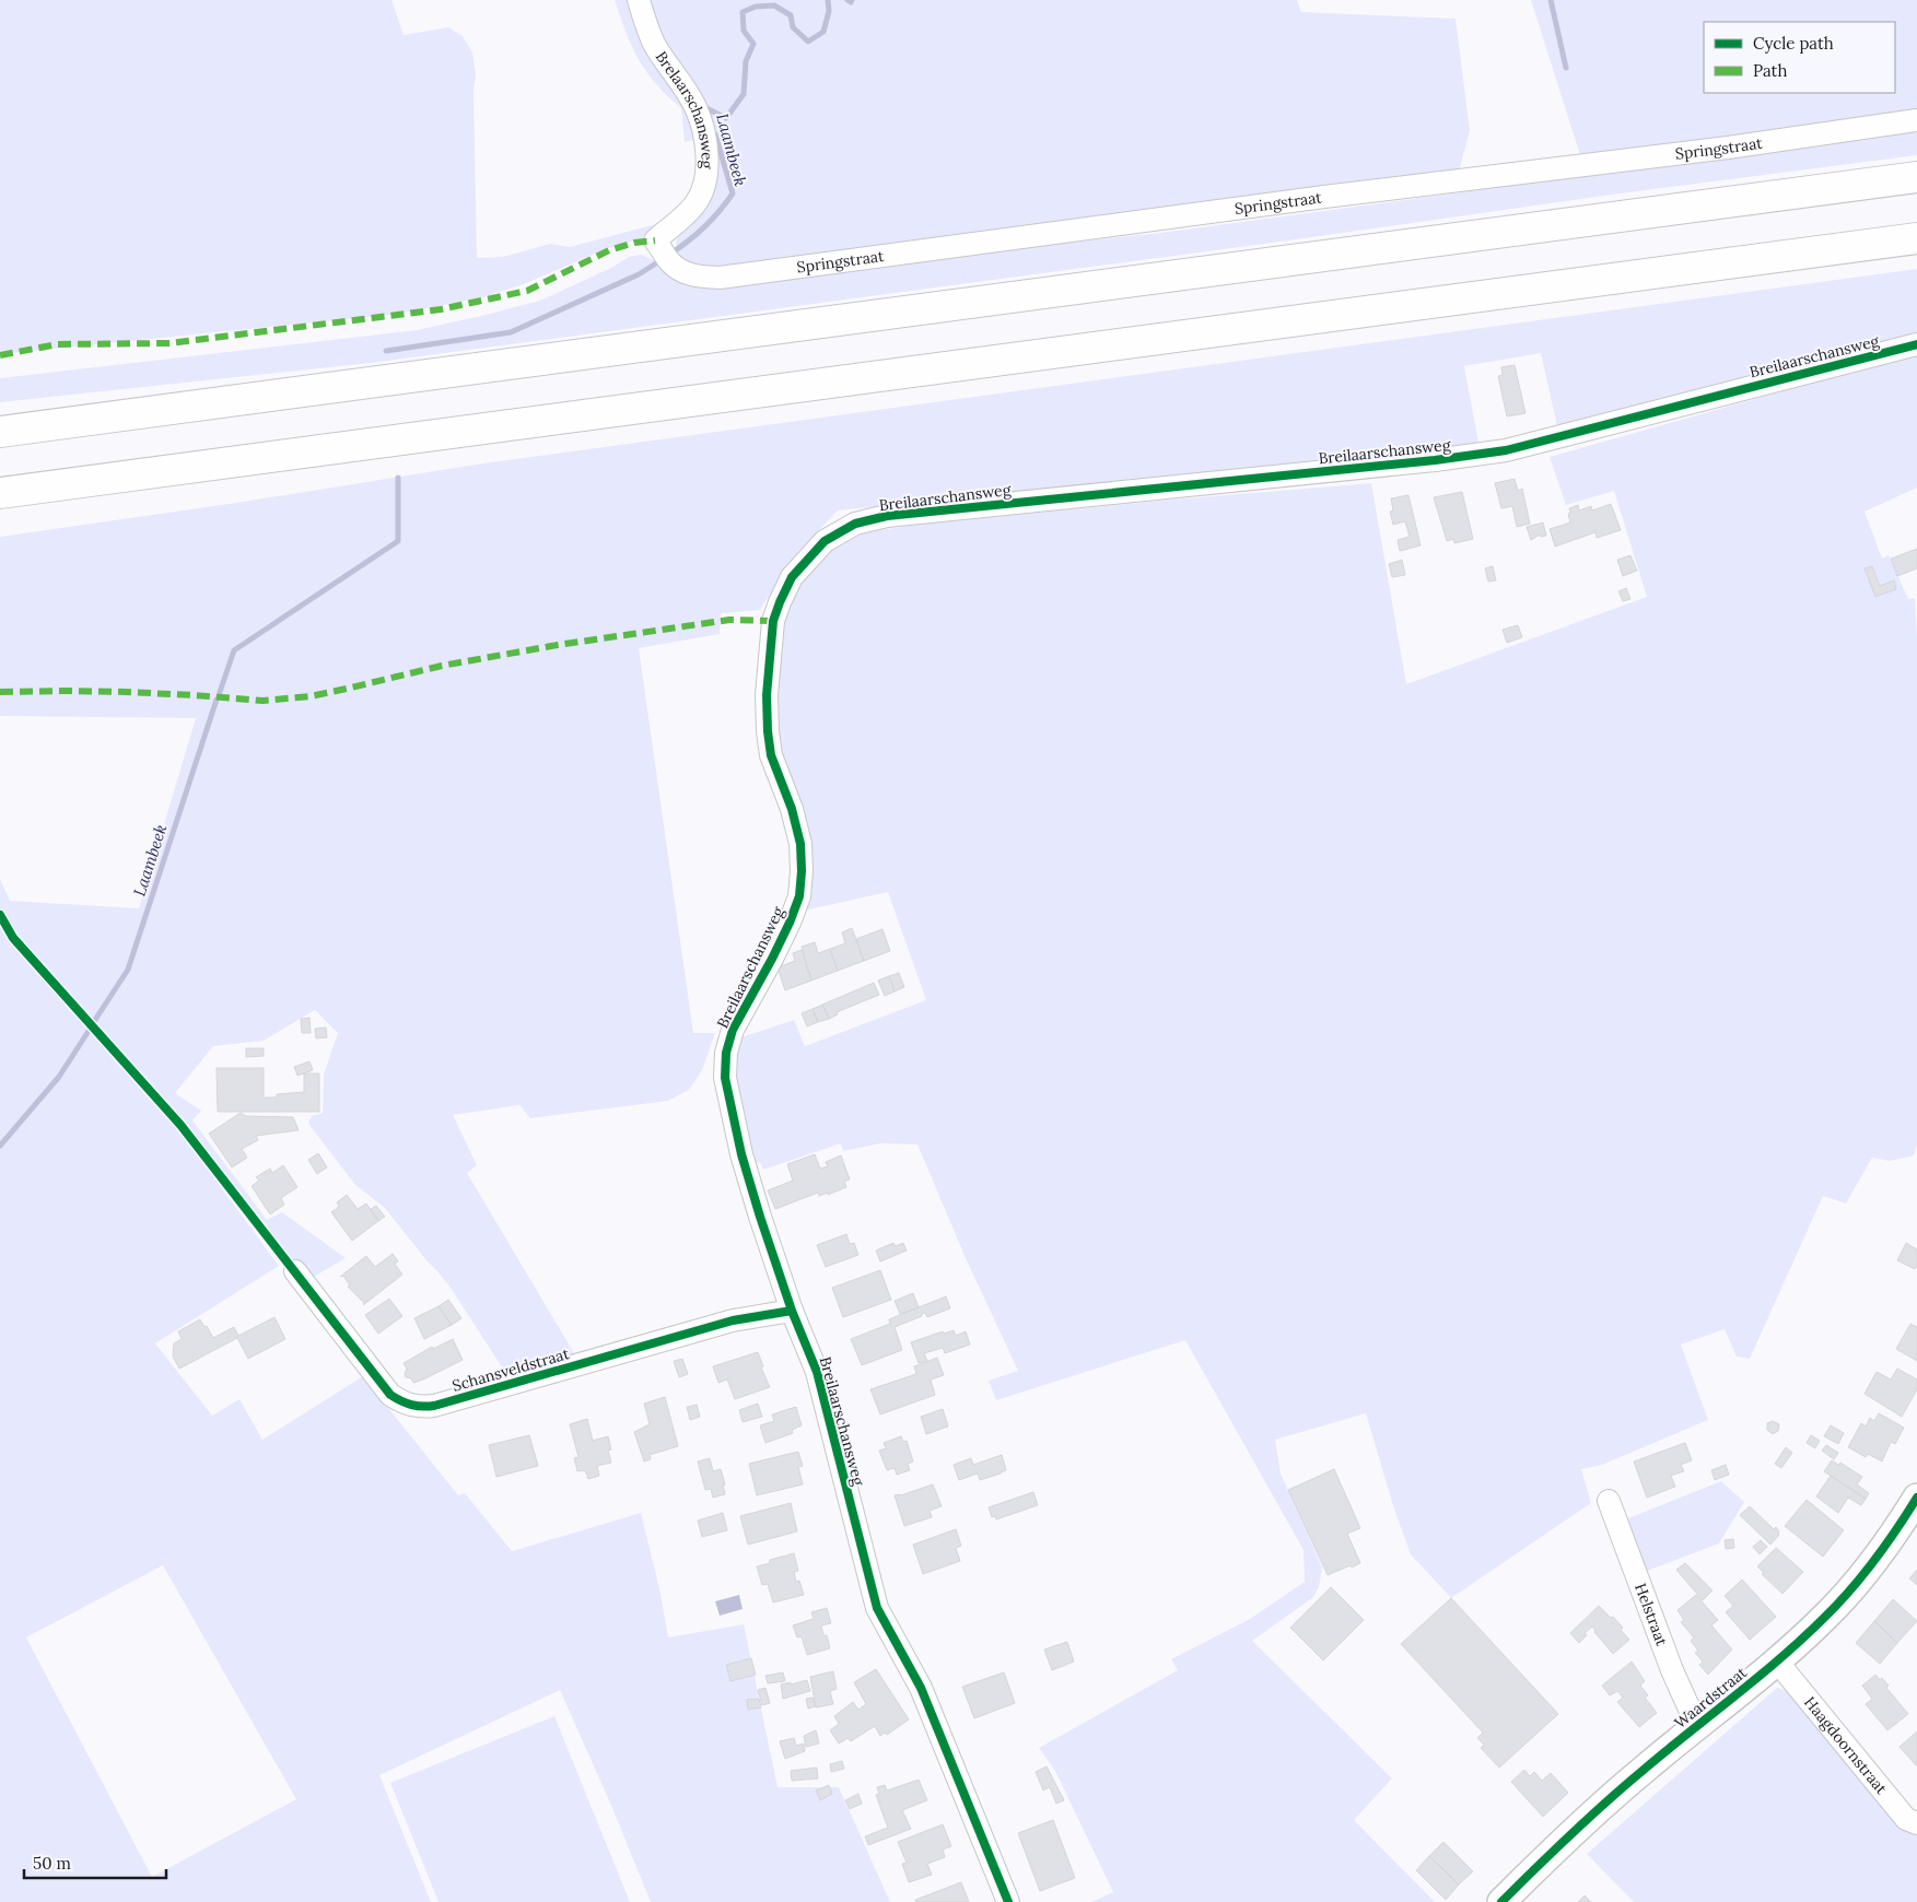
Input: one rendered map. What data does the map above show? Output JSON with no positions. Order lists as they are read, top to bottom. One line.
{"streets":{"street":["Brelaarschansweg","Springstraat","Breilaarschansweg","Schansveldstraat","Helstraat","Waardstraat","Haagdoornstraat"]},"crossings":[["Brelaarschansweg","Springstraat"],["Breilaarschansweg","Schansveldstraat"],["Helstraat","Waardstraat"],["Waardstraat","Haagdoornstraat"]],"water":["Laambeek"],"legend":["Cycle path","Path"],"scale_bar":"50 m"}
